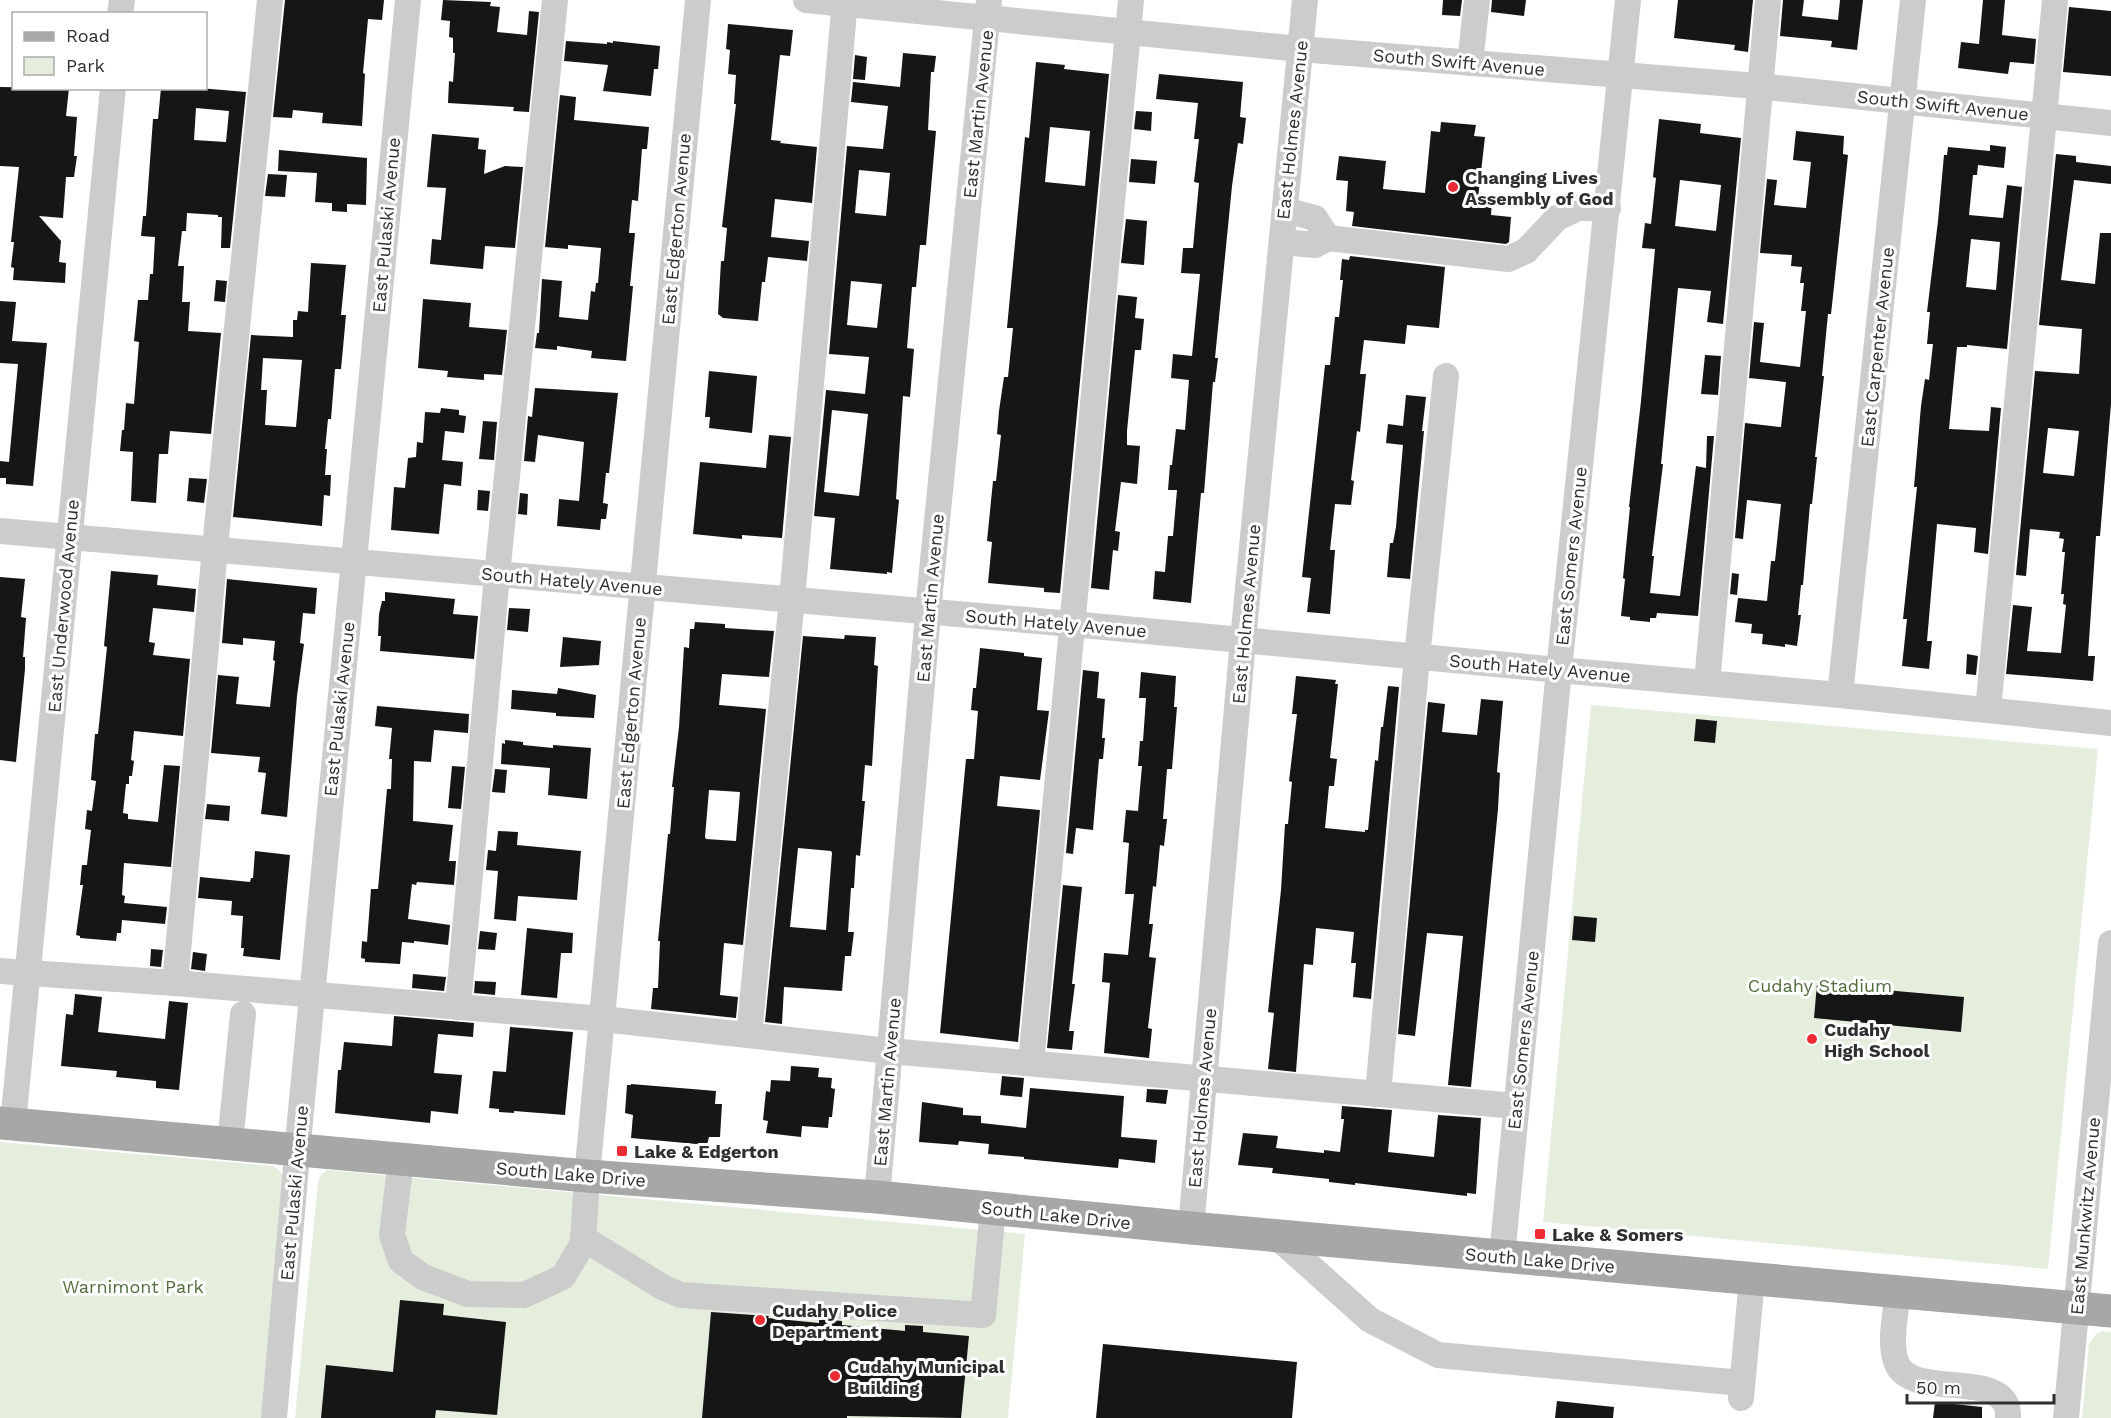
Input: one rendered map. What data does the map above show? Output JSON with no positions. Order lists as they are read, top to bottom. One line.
{"streets":{"main road":["South Lake Drive"],"street":["South Swift Avenue","East Martin Avenue","East Holmes Avenue","East Pulaski Avenue","East Edgerton Avenue","East Carpenter Avenue","East Somers Avenue","South Hately Avenue","East Underwood Avenue","East Munkwitz Avenue"]},"crossings":[["South Swift Avenue","East Martin Avenue"],["South Swift Avenue","East Holmes Avenue"],["South Swift Avenue","East Carpenter Avenue"],["South Swift Avenue","East Somers Avenue"],["East Martin Avenue","South Hately Avenue"],["East Martin Avenue","South Lake Drive"],["East Holmes Avenue","South Hately Avenue"],["East Holmes Avenue","South Lake Drive"],["East Pulaski Avenue","South Hately Avenue"],["East Pulaski Avenue","South Lake Drive"],["East Edgerton Avenue","South Hately Avenue"],["East Edgerton Avenue","South Lake Drive"],["East Carpenter Avenue","South Hately Avenue"],["East Somers Avenue","South Hately Avenue"],["East Somers Avenue","South Lake Drive"],["South Hately Avenue","East Underwood Avenue"],["East Underwood Avenue","South Lake Drive"],["South Lake Drive","East Munkwitz Avenue"]],"parks":["Cudahy Stadium","Warnimont Park"],"places":{"other":["Changing Lives Assembly of God","Cudahy High School","Cudahy Police Department","Cudahy Municipal Building"],"transit":["Lake & Edgerton","Lake & Somers"]},"legend":["Road","Park"],"scale_bar":"50 m"}
